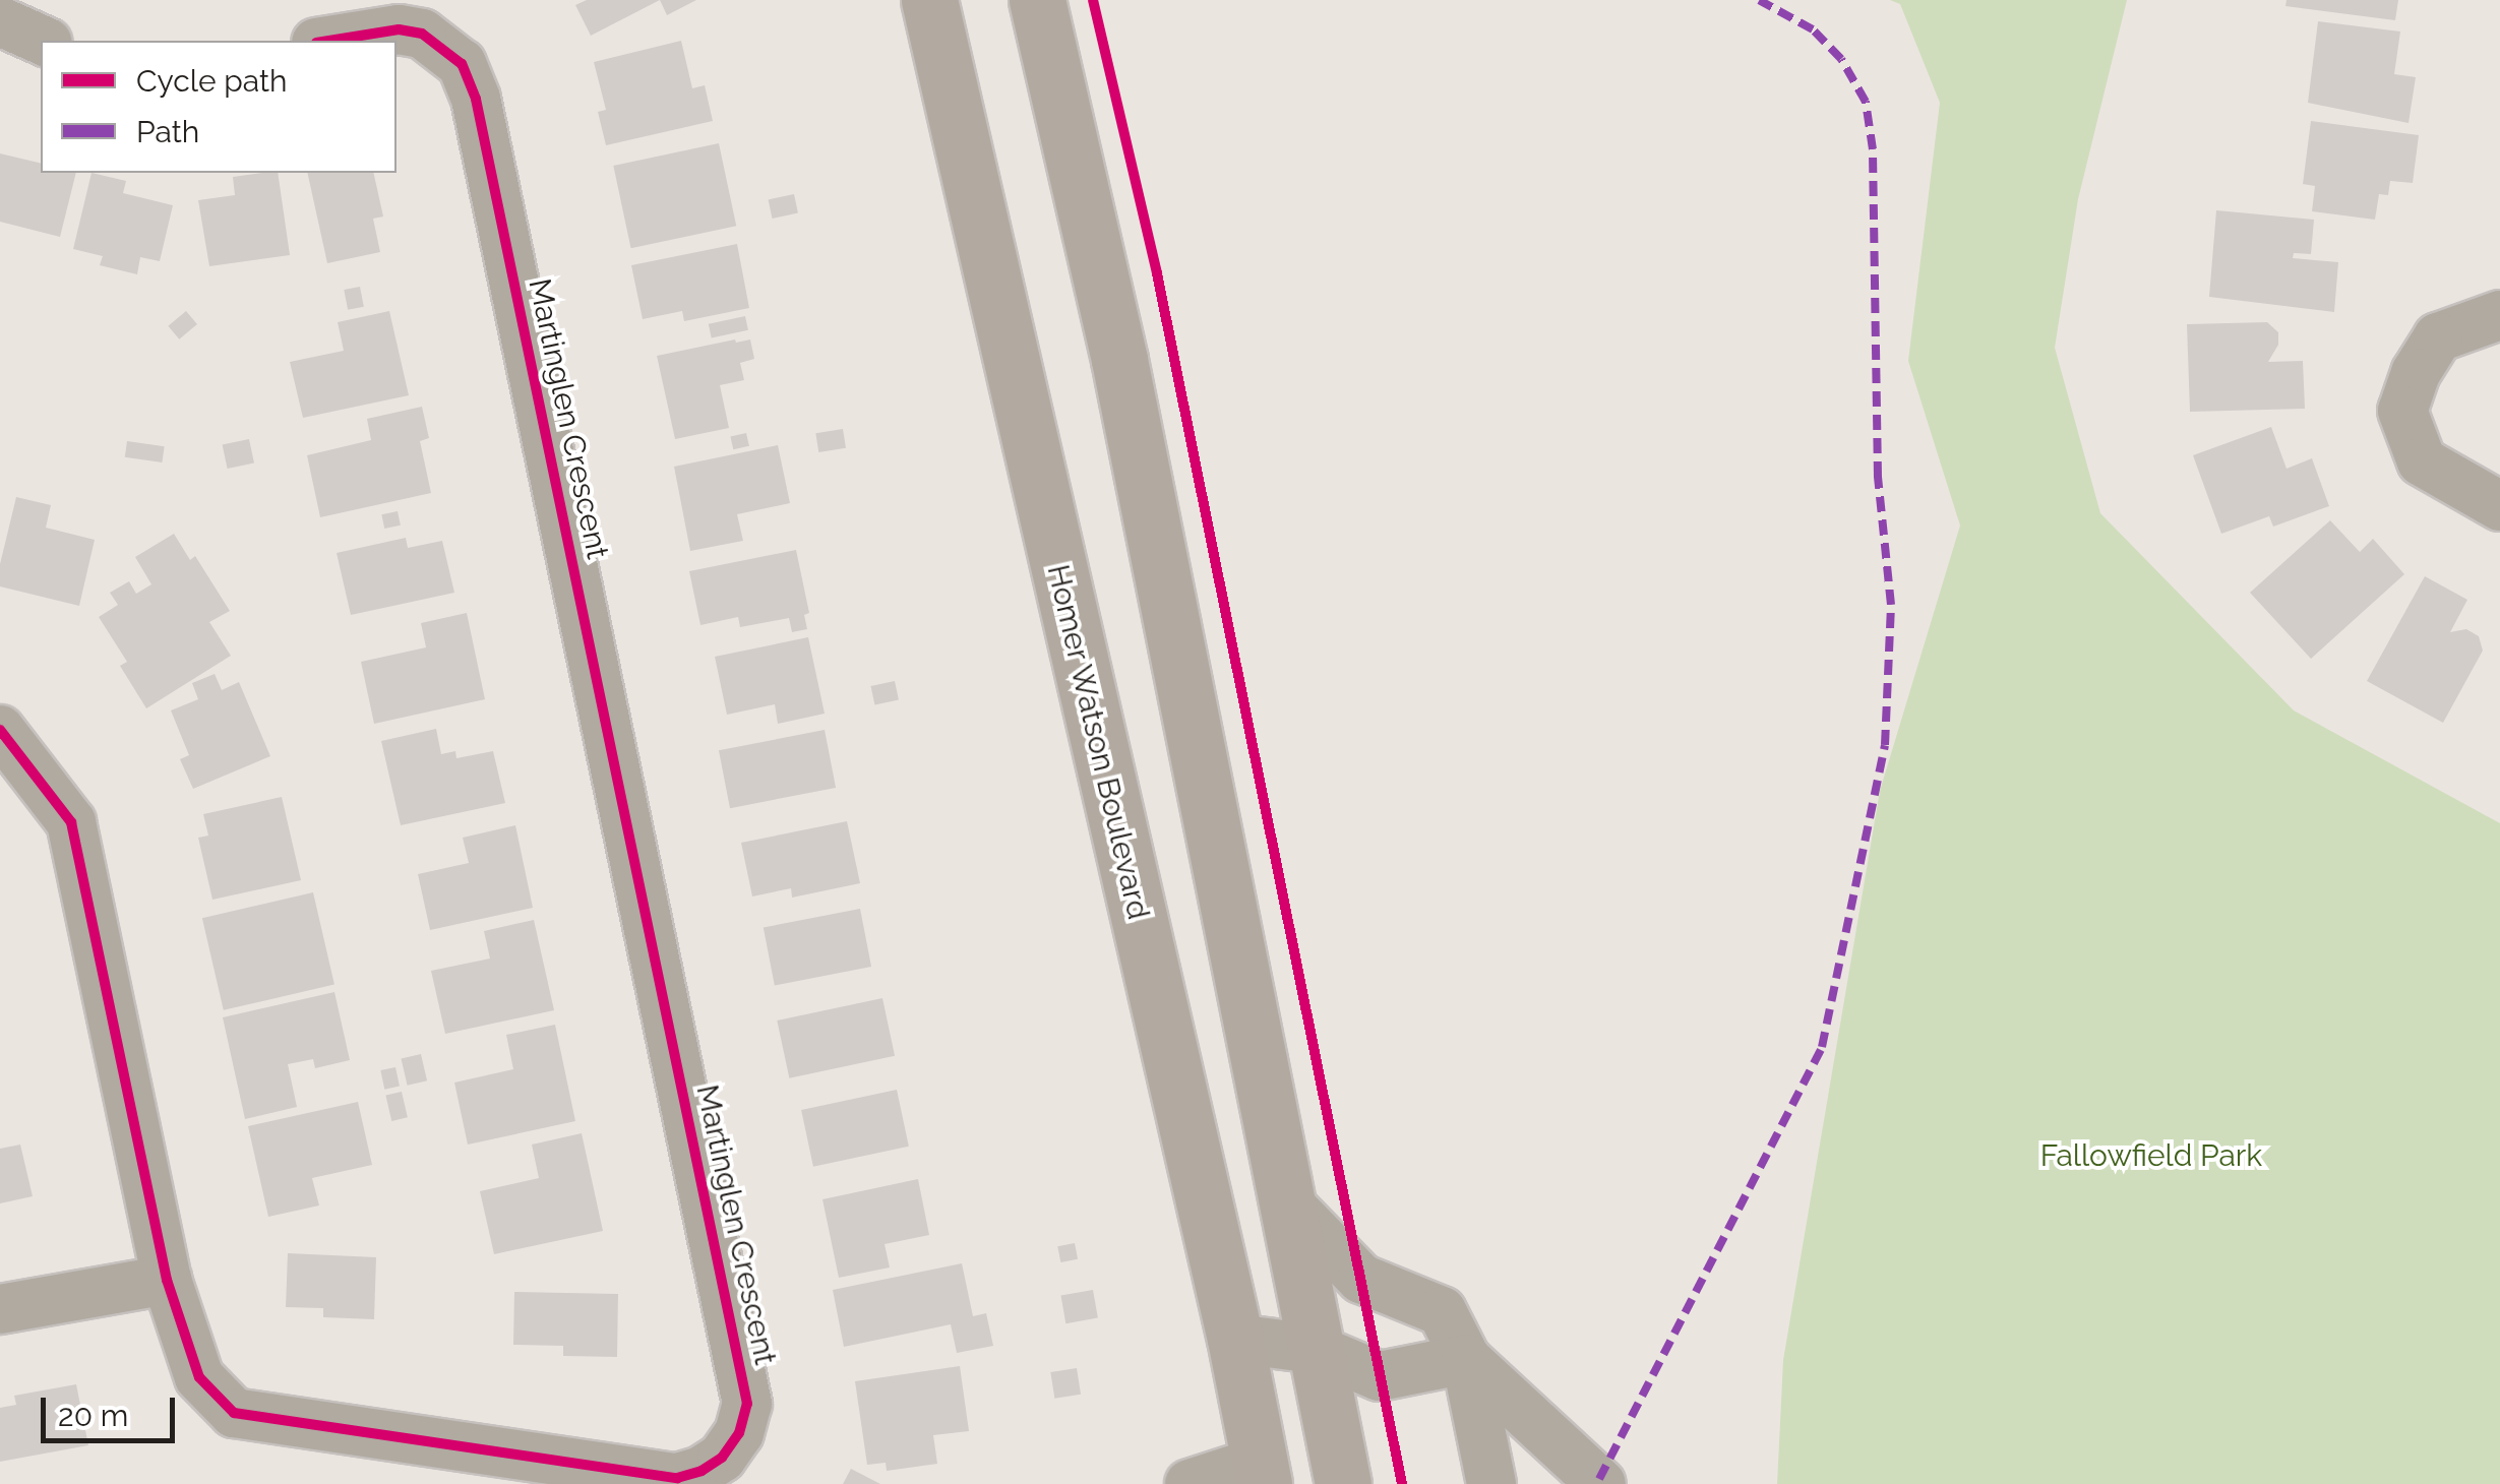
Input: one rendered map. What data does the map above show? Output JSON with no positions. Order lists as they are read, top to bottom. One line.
{"streets":{"main road":["Homer Watson Boulevard"],"street":["Martinglen Crescent"]},"parks":["Fallowfield Park"],"legend":["Cycle path","Path"],"scale_bar":"20 m"}
